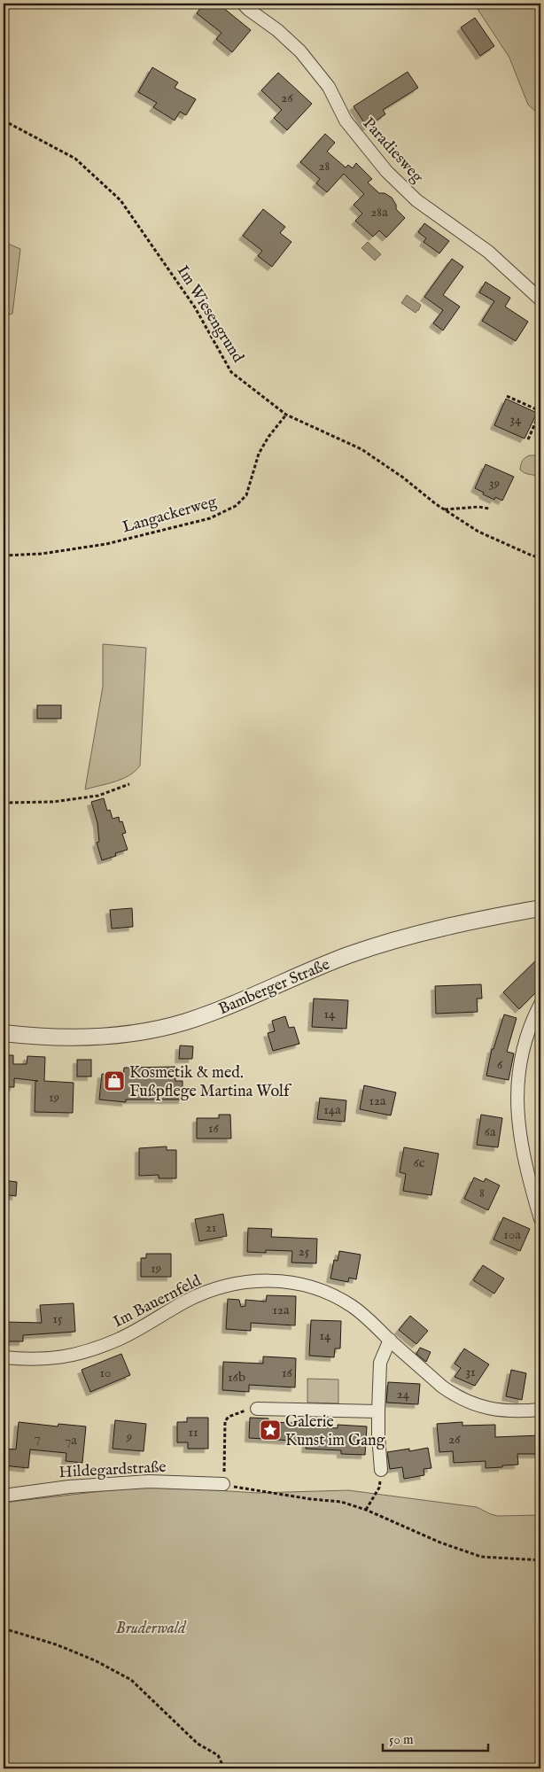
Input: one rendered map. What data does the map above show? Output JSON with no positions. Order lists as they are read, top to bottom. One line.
{"streets":{"street":["Paradiesweg","Bamberger Straße","Im Bauernfeld","Hildegardstraße"],"path":["Im Wiesengrund","Langackerweg"]},"crossings":[["Im Wiesengrund","Langackerweg"]],"parks":["Bruderwald"],"places":{"shop":["Kosmetik & med. Fußpflege Martina Wolf"],"place":["Galerie Kunst im Gang"]},"house_numbers":["26","28","28a","34","39","14","6","19","12a","14a","16","6a","6c","8","21","10a","25","19","12a","15","14","31","10","16","16b","24","11","9","7","26","7a"],"scale_bar":"50 m"}
